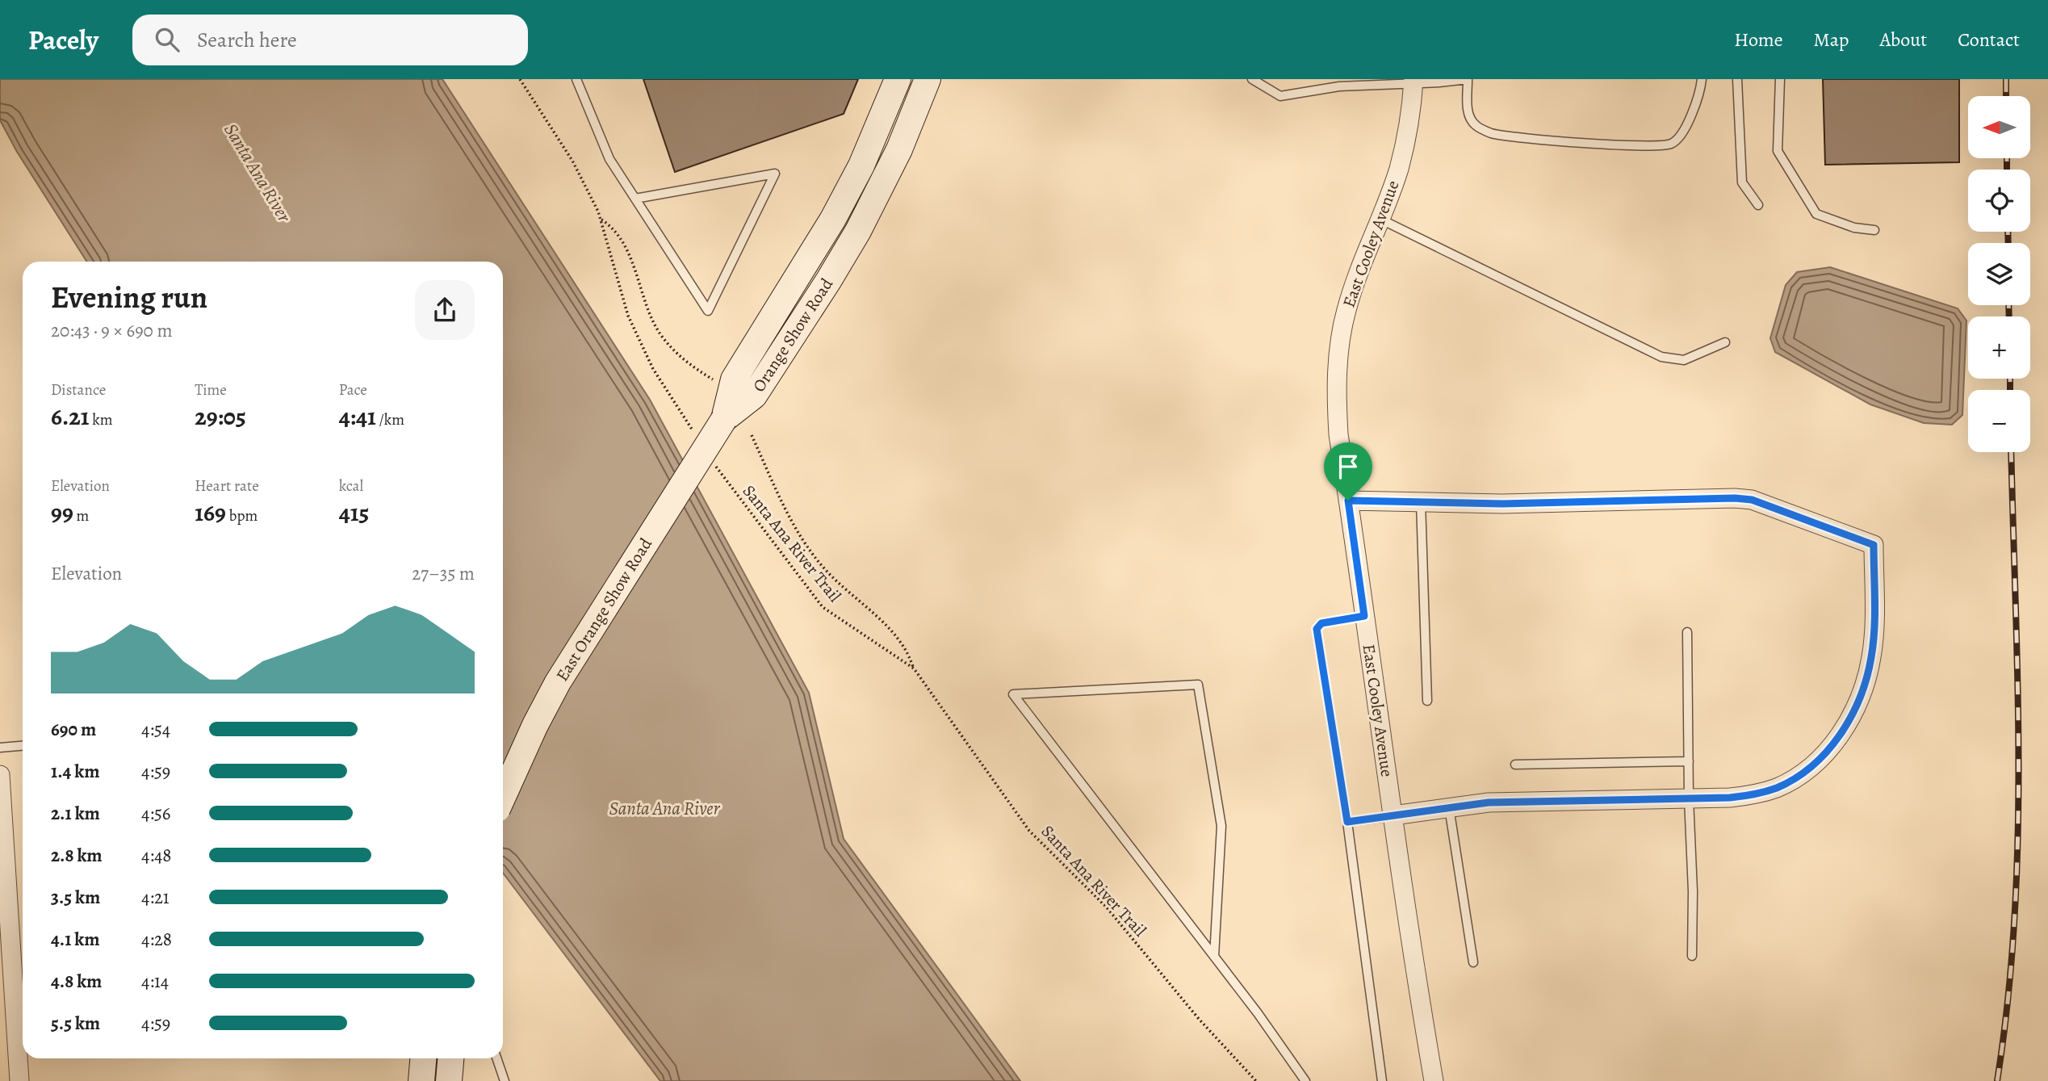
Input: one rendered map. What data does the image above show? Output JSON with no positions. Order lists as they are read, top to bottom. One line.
{"streets":{"main road":["Orange Show Road","East Orange Show Road"],"street":["East Cooley Avenue"],"path":["Santa Ana River Trail"]},"crossings":[["Orange Show Road","East Orange Show Road"]],"water":["Santa Ana River"],"north":"left","page":{"header":"Pacely","search":"Search here","nav":["Home","Map","About","Contact"],"map_buttons":["+","−"],"heading":["Evening run","20:43 · 9 × 690 m"],"stats":[["Distance","6.21 km"],["Time","29:05"],["Pace","4:41 /km"],["Elevation","99 m"],["Heart rate","169 bpm"],["kcal","415"]],"chart":["Elevation","27–35 m"],"list":[{"name":"690 m","note":"4:54"},{"name":"1.4 km","note":"4:59"},{"name":"2.1 km","note":"4:56"},{"name":"2.8 km","note":"4:48"},{"name":"3.5 km","note":"4:21"},{"name":"4.1 km","note":"4:28"},{"name":"4.8 km","note":"4:14"},{"name":"5.5 km","note":"4:59"}]}}
